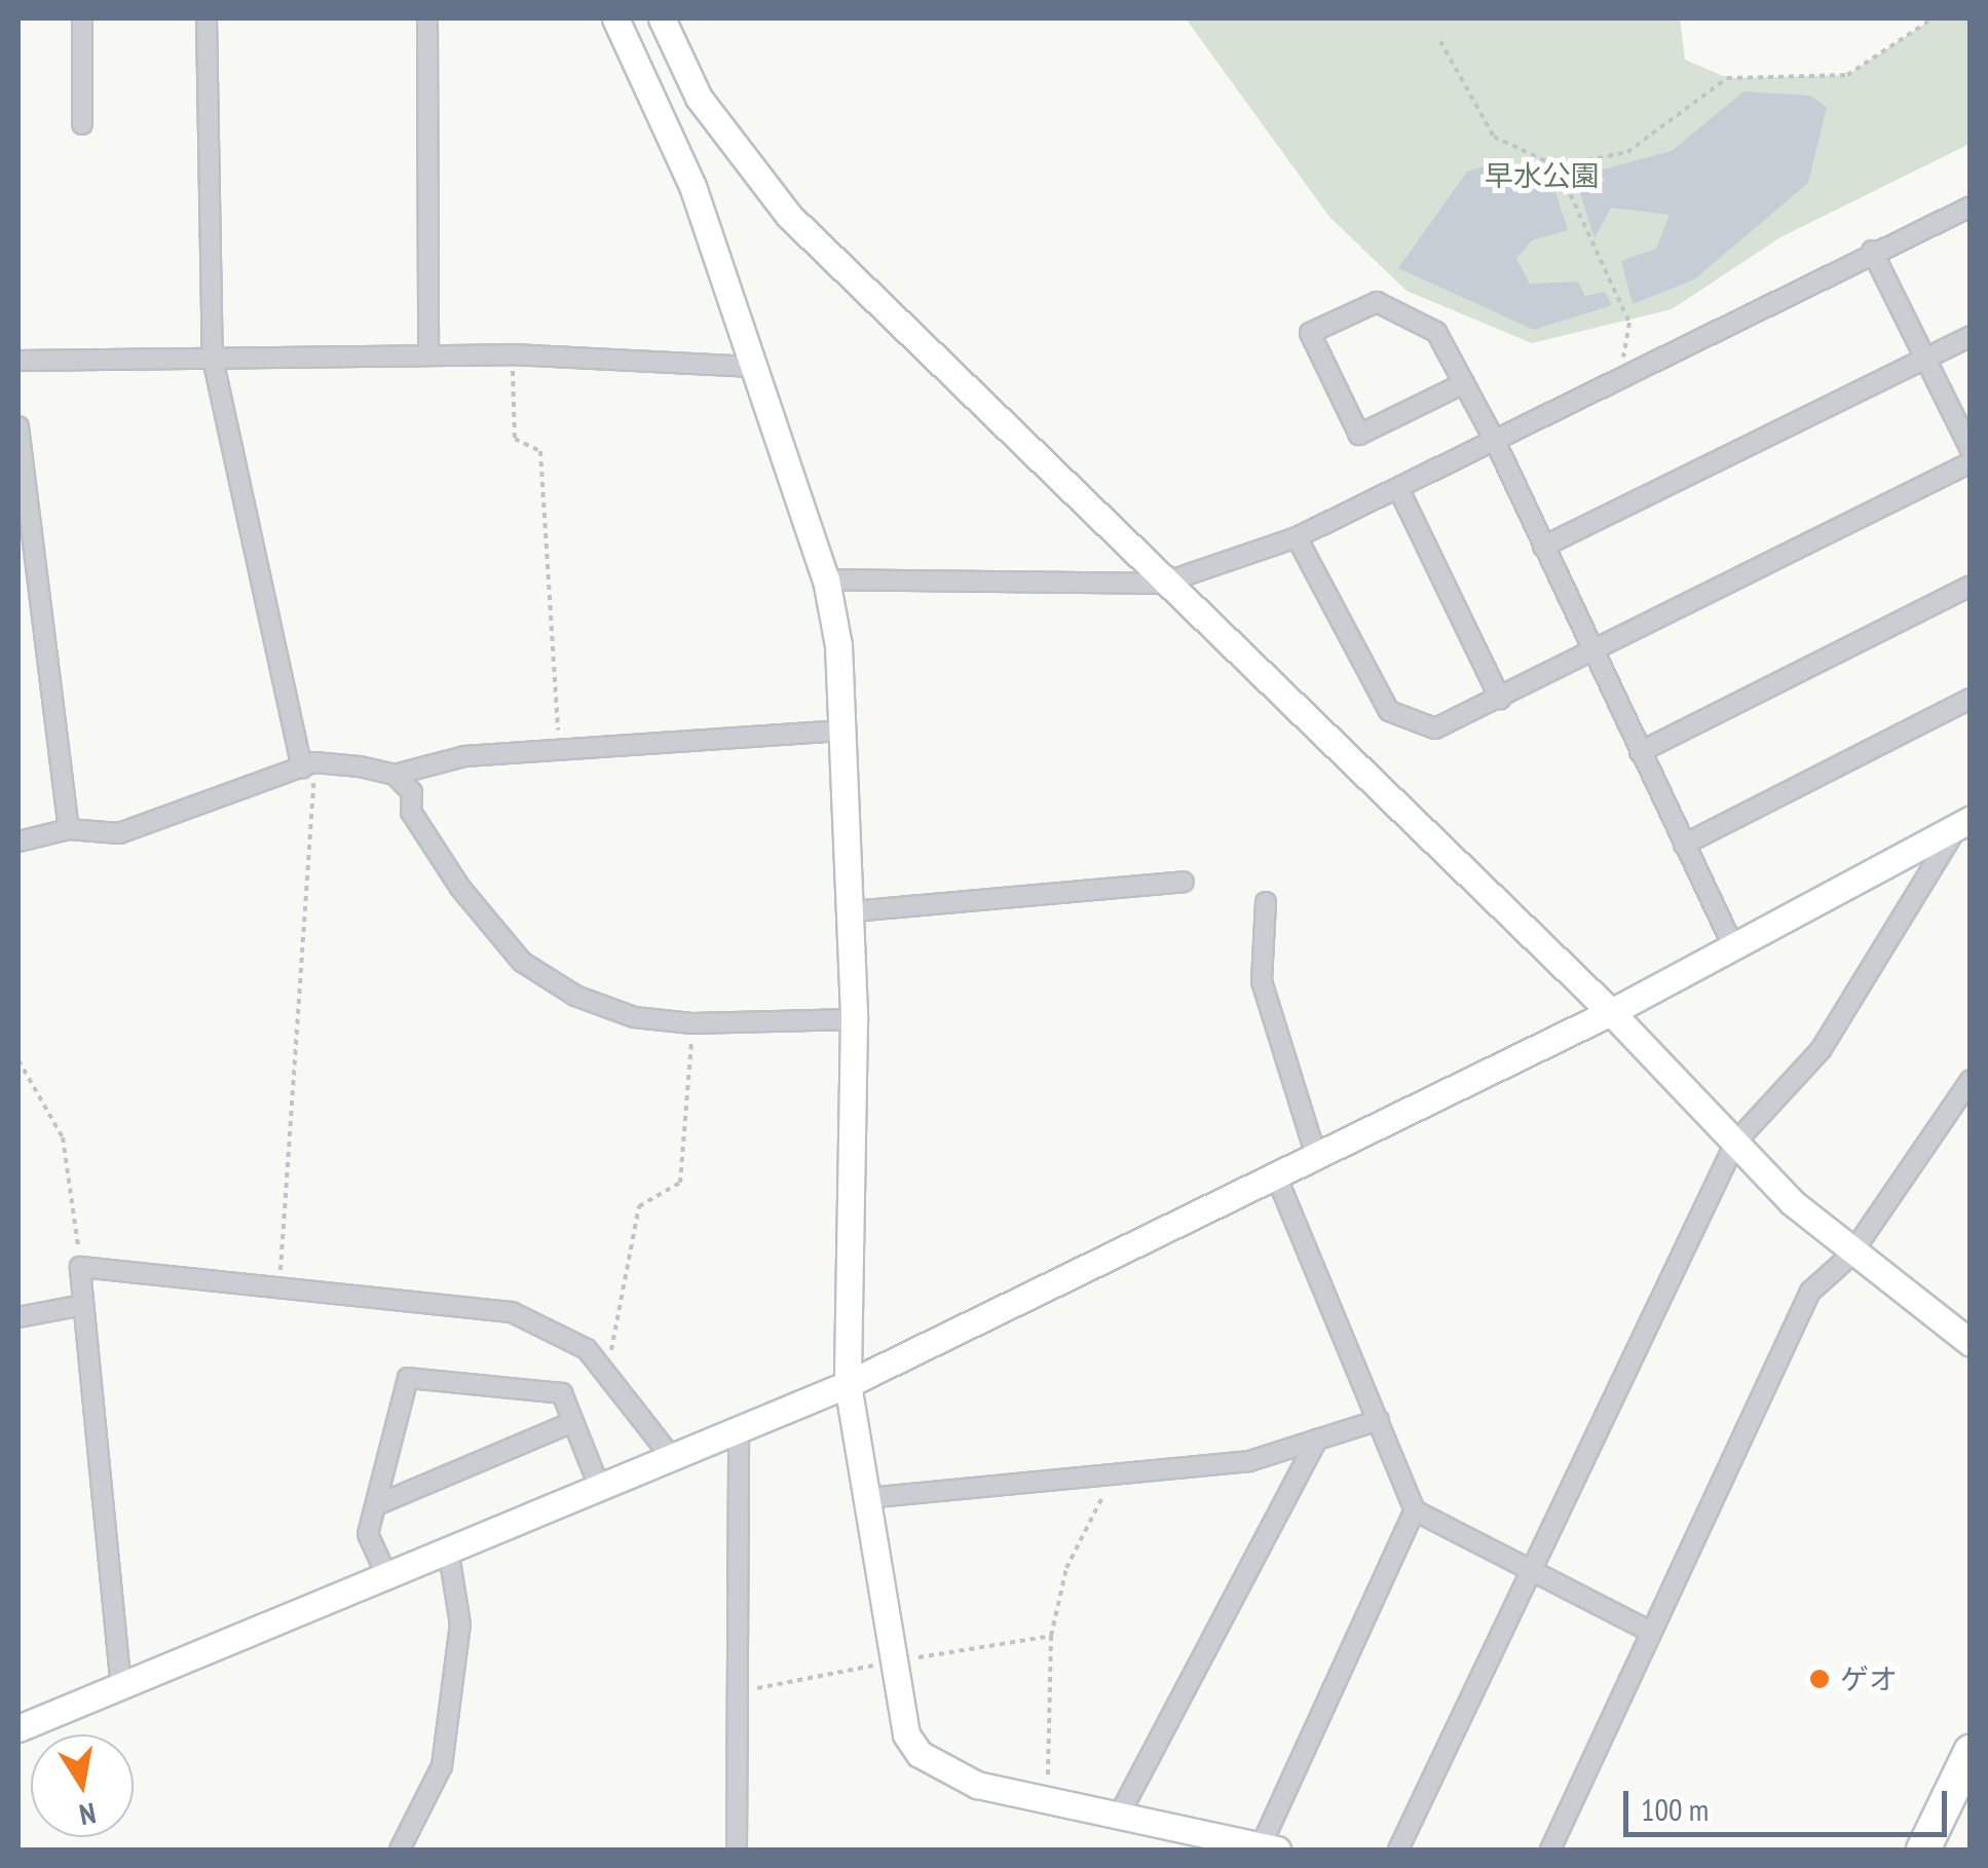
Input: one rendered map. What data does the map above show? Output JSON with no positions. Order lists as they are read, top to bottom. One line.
{"parks":["早水公園"],"places":["ゲオ"],"scale_bar":"100 m","north":"bottom"}
